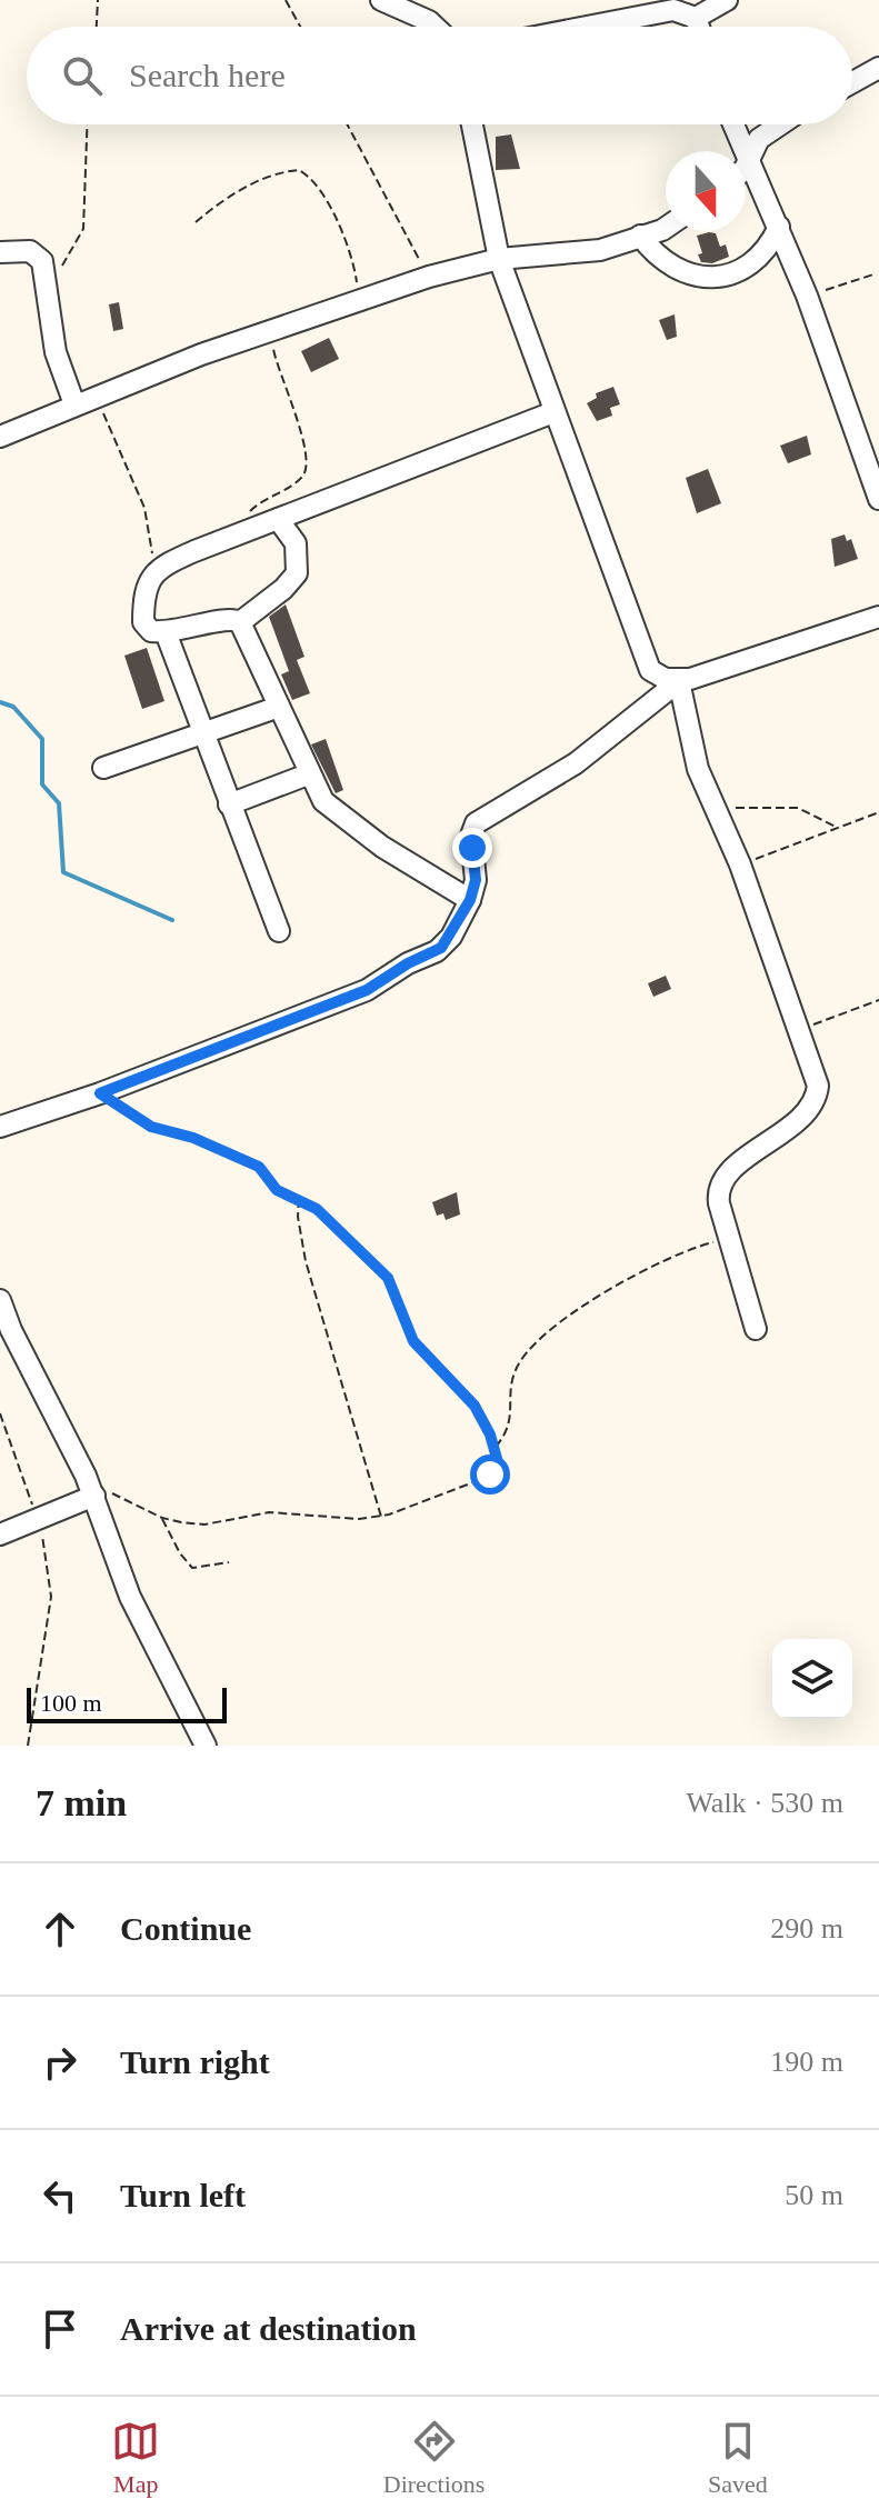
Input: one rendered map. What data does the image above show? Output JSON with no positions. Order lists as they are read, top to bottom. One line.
{"scale_bar":"100 m","north":"bottom","page":{"search":"Search here","scale":"100 m","heading":["7 min","Walk · 530 m"],"list":[["Continue","290 m"],["Turn right","190 m"],["Turn left","50 m"],"Arrive at destination"],"nav":["Map","Directions","Saved"]}}
